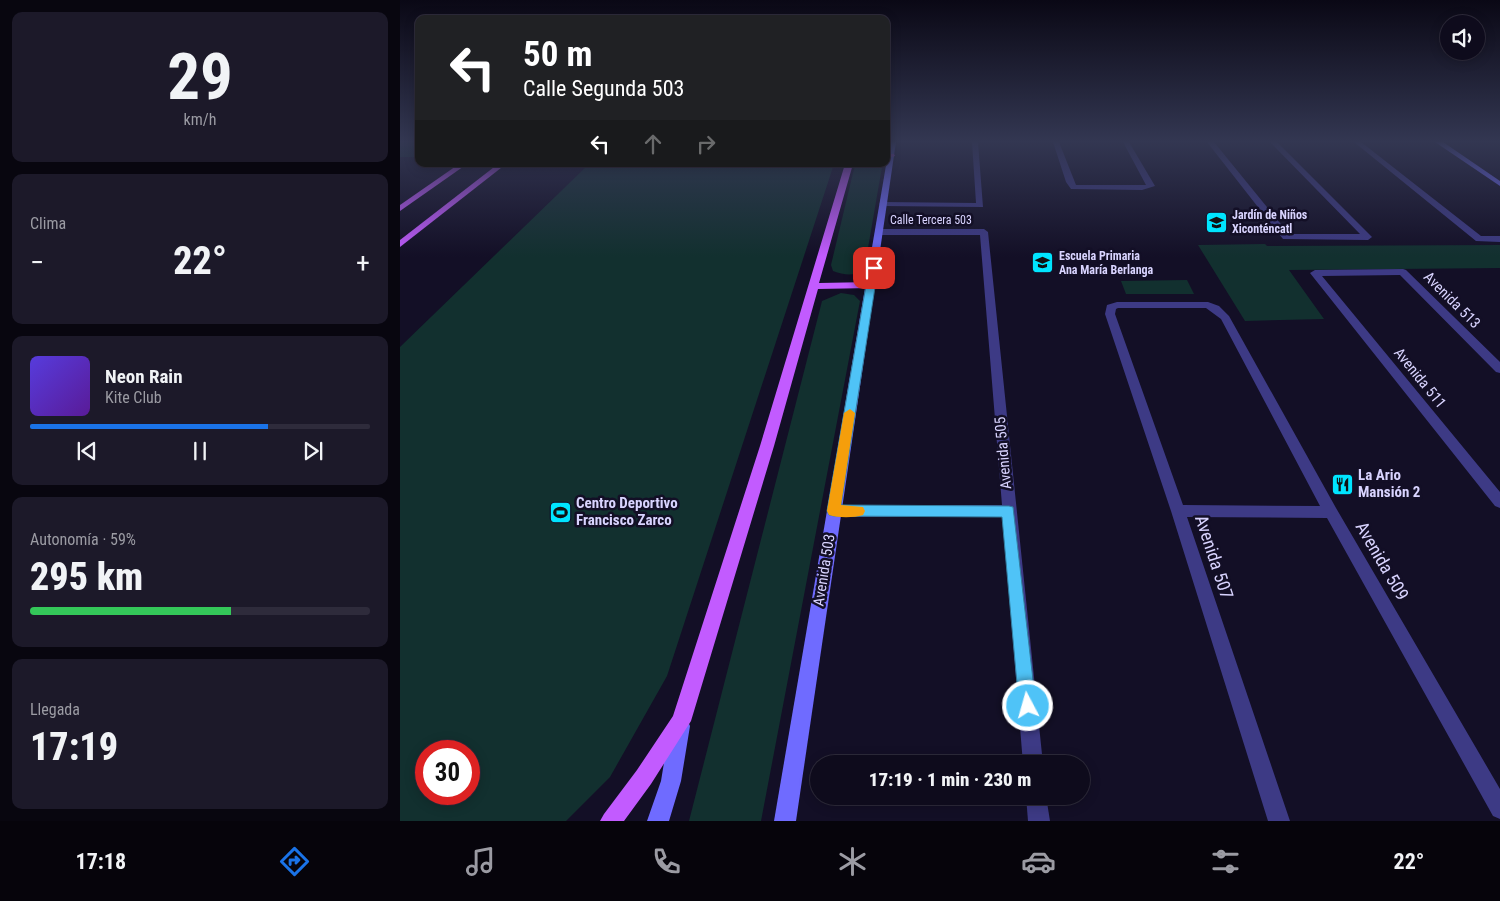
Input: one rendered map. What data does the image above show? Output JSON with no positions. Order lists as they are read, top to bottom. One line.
{"streets":{"street":["Calle Tercera 503","Avenida 513","Avenida 511","Avenida 505","Avenida 507","Avenida 509","Avenida 503"]},"crossings":[["Calle Tercera 503","Avenida 505"],["Calle Tercera 503","Avenida 503"],["Avenida 513","Avenida 511"],["Avenida 507","Avenida 509"]],"places":{"school or university":["Jardín de Niños Xiconténcatl","Escuela Primaria Ana María Berlanga"],"restaurant":["La Ario Mansión 2"],"sports":["Centro Deportivo Francisco Zarco"]},"page":{"tile":[["29","km/h"],"Clima",["Autonomía · 59%","295 km"],["Llegada","17:19"]],"turn":["50 m","Calle Segunda 503"],"heat":["−","22°","+"],"song":["Neon Rain","Kite Club"],"limit":"30","trip":"17:19 · 1 min · 230 m","tabs":["17:18","22°"]}}
